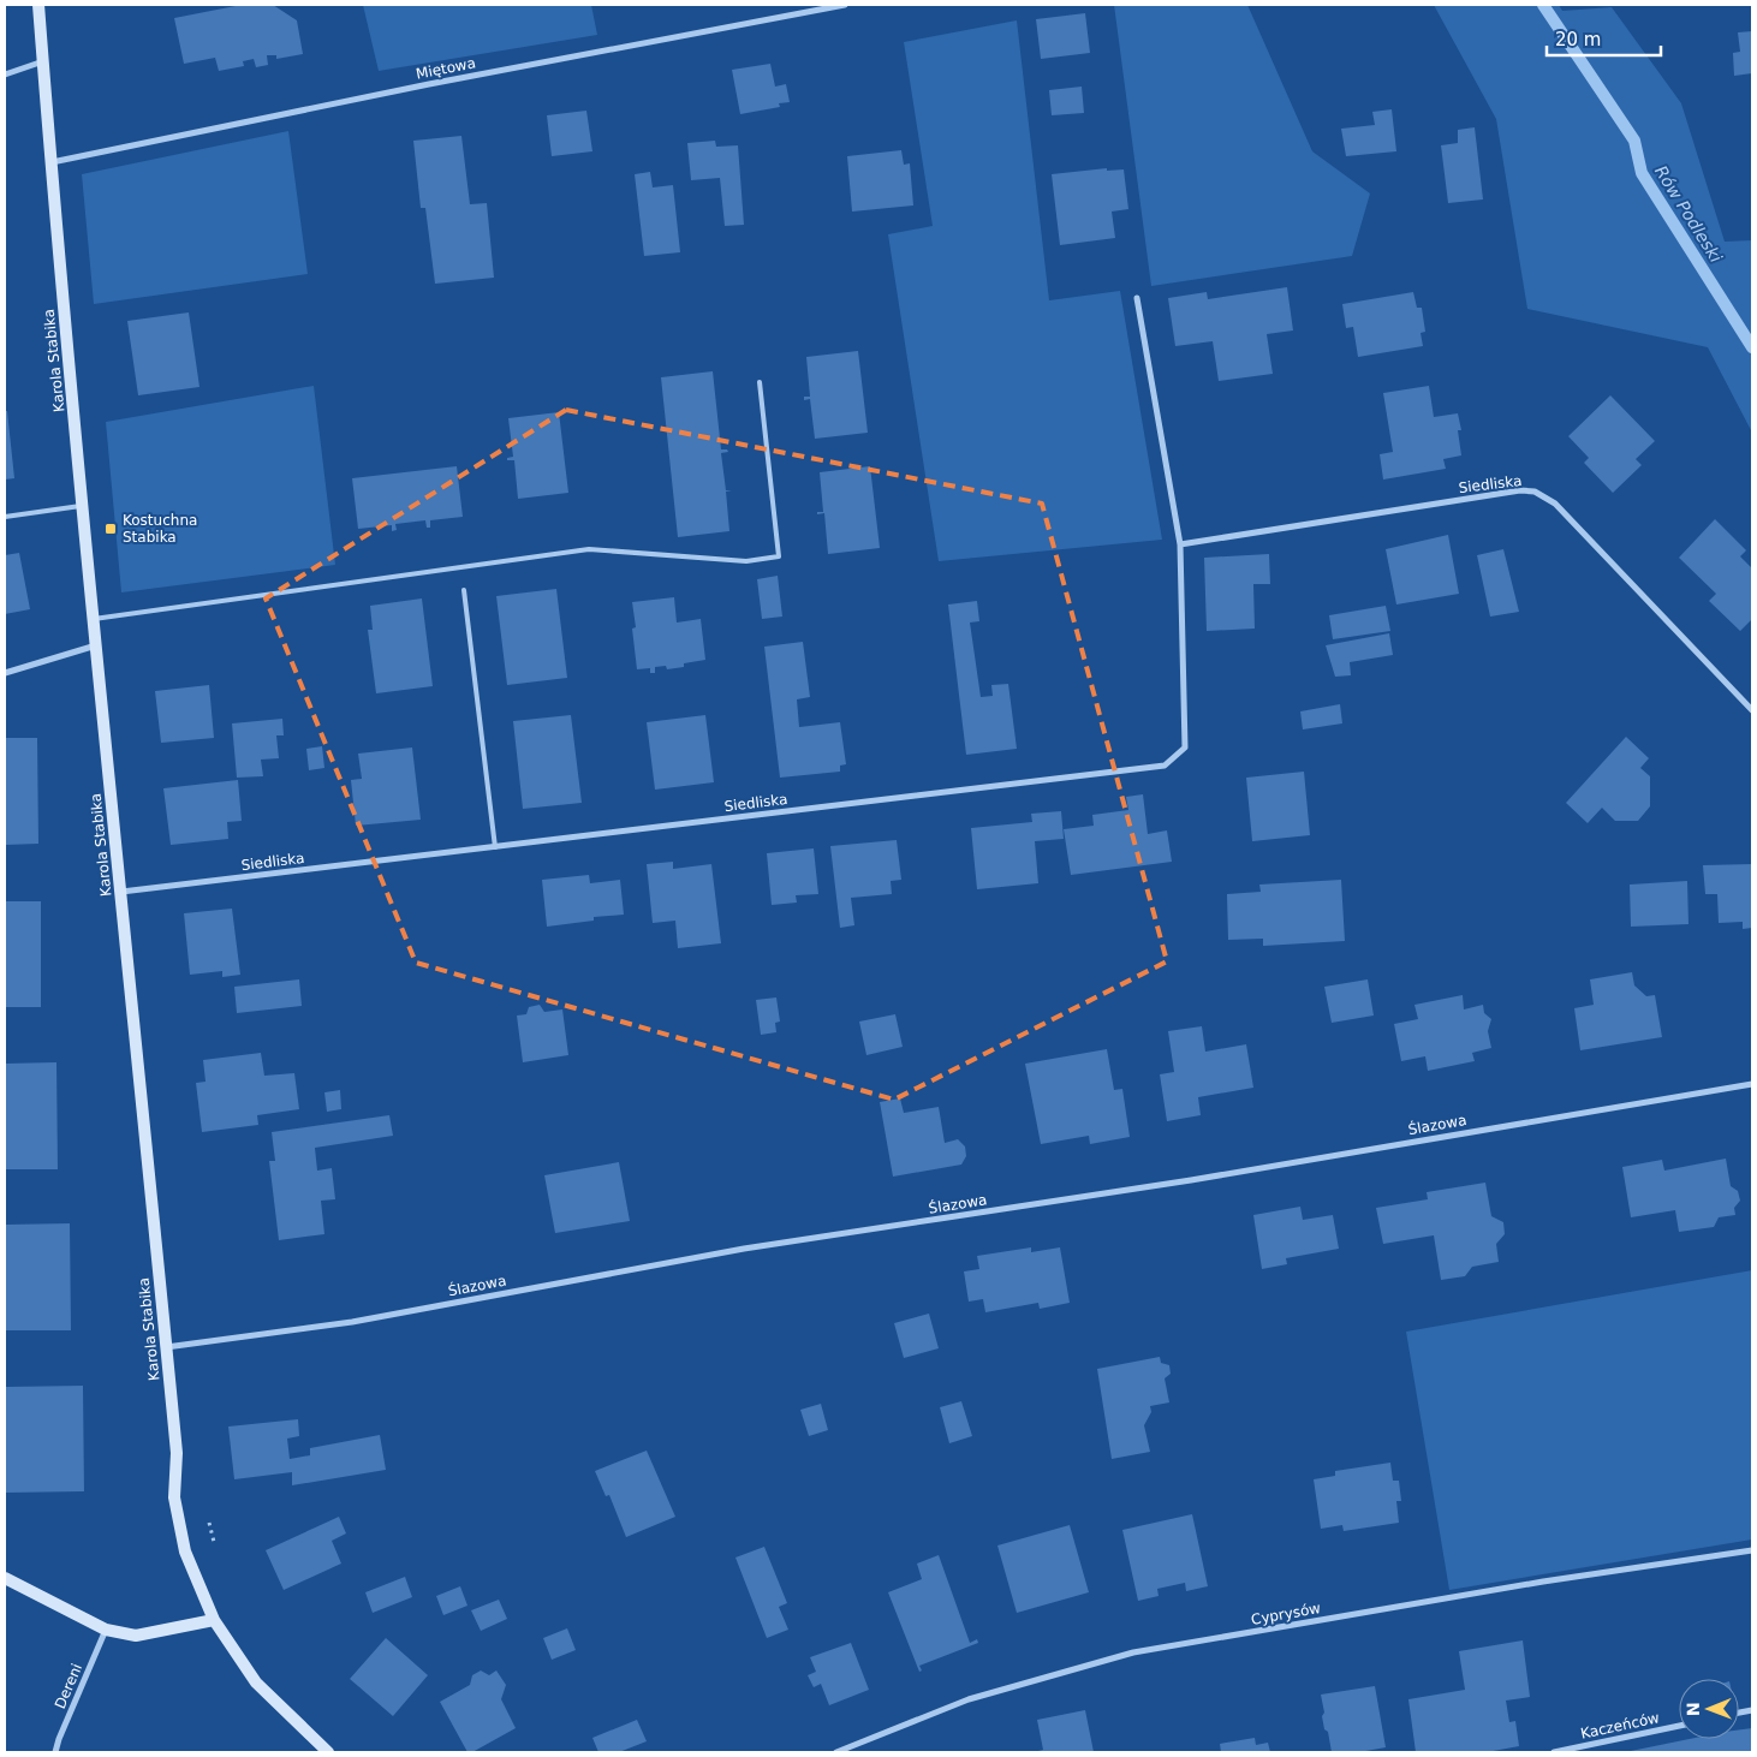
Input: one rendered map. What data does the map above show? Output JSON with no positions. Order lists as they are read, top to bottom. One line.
{"streets":{"street":["Miętowa","Karola Stabika","Siedliska","Ślazowa","Cyprysów","Dereni","Kaczeńców"]},"crossings":[["Miętowa","Karola Stabika"],["Karola Stabika","Siedliska"],["Karola Stabika","Ślazowa"]],"water":["Rów Podleski"],"places":{"transit":["Kostuchna Stabika"]},"scale_bar":"20 m","north":"left"}
